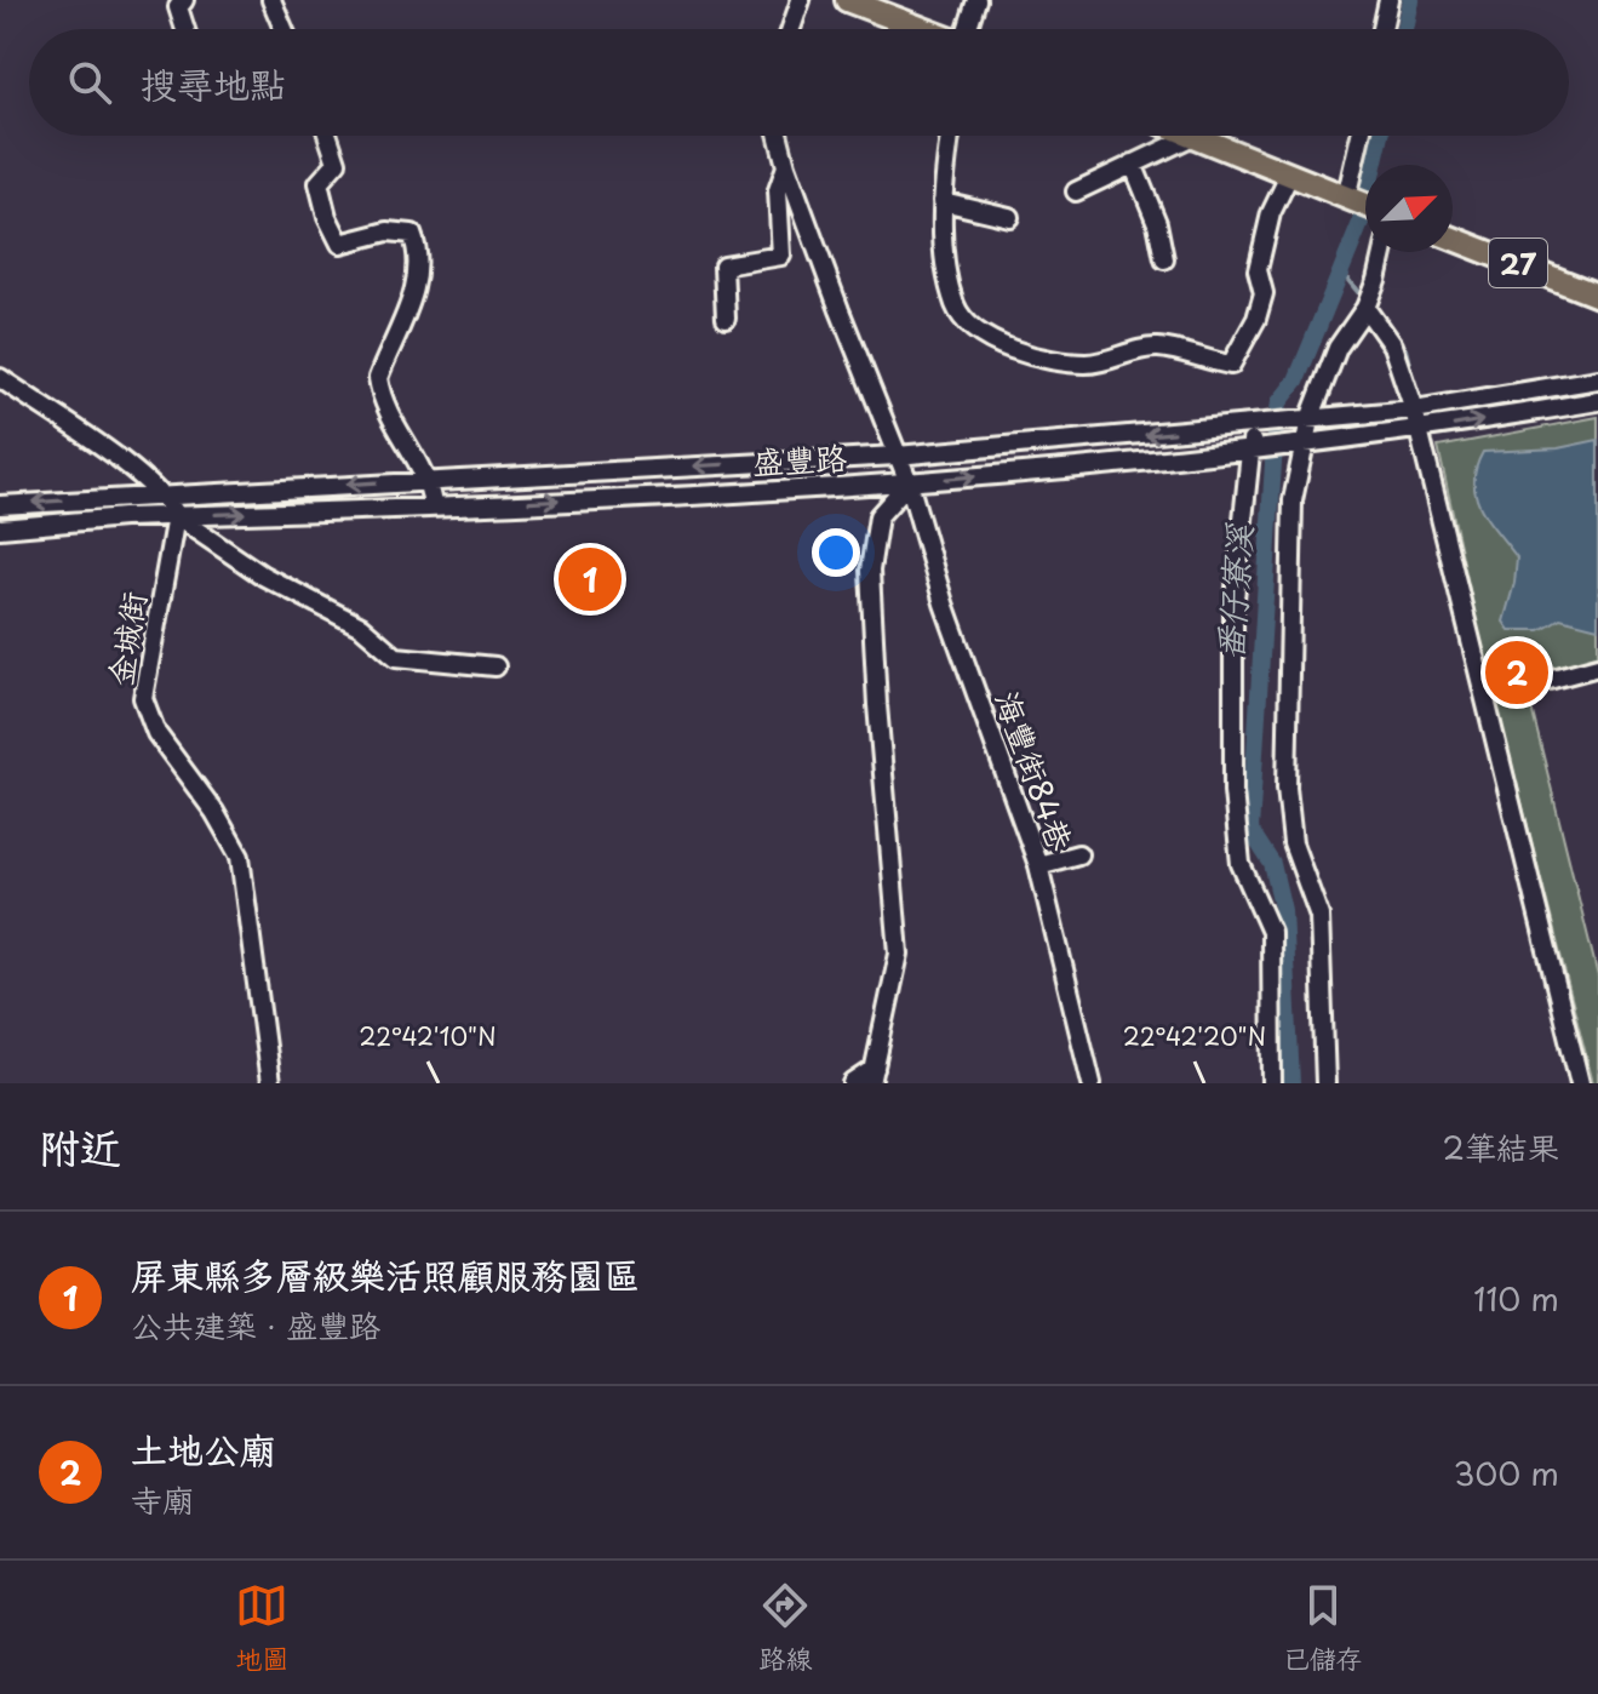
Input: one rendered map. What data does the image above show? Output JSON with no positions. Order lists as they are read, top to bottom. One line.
{"streets":{"main road":["27"],"street":["盛豐路","金城街","海豐街84巷"]},"crossings":[["盛豐路","金城街"],["盛豐路","海豐街84巷"]],"water":["番仔寮溪"],"north":"top right","page":{"search":"搜尋地點","pins":["1","2"],"heading":["附近","2筆結果"],"list":[{"mark":"1","name":"屏東縣多層級樂活照顧服務園區","note":"公共建築 · 盛豐路","value":"110 m"},{"mark":"2","name":"土地公廟","note":"寺廟","value":"300 m"}],"nav":["地圖","路線","已儲存"]},"coordinates":["22°42'10\"N","22°42'20\"N"]}
